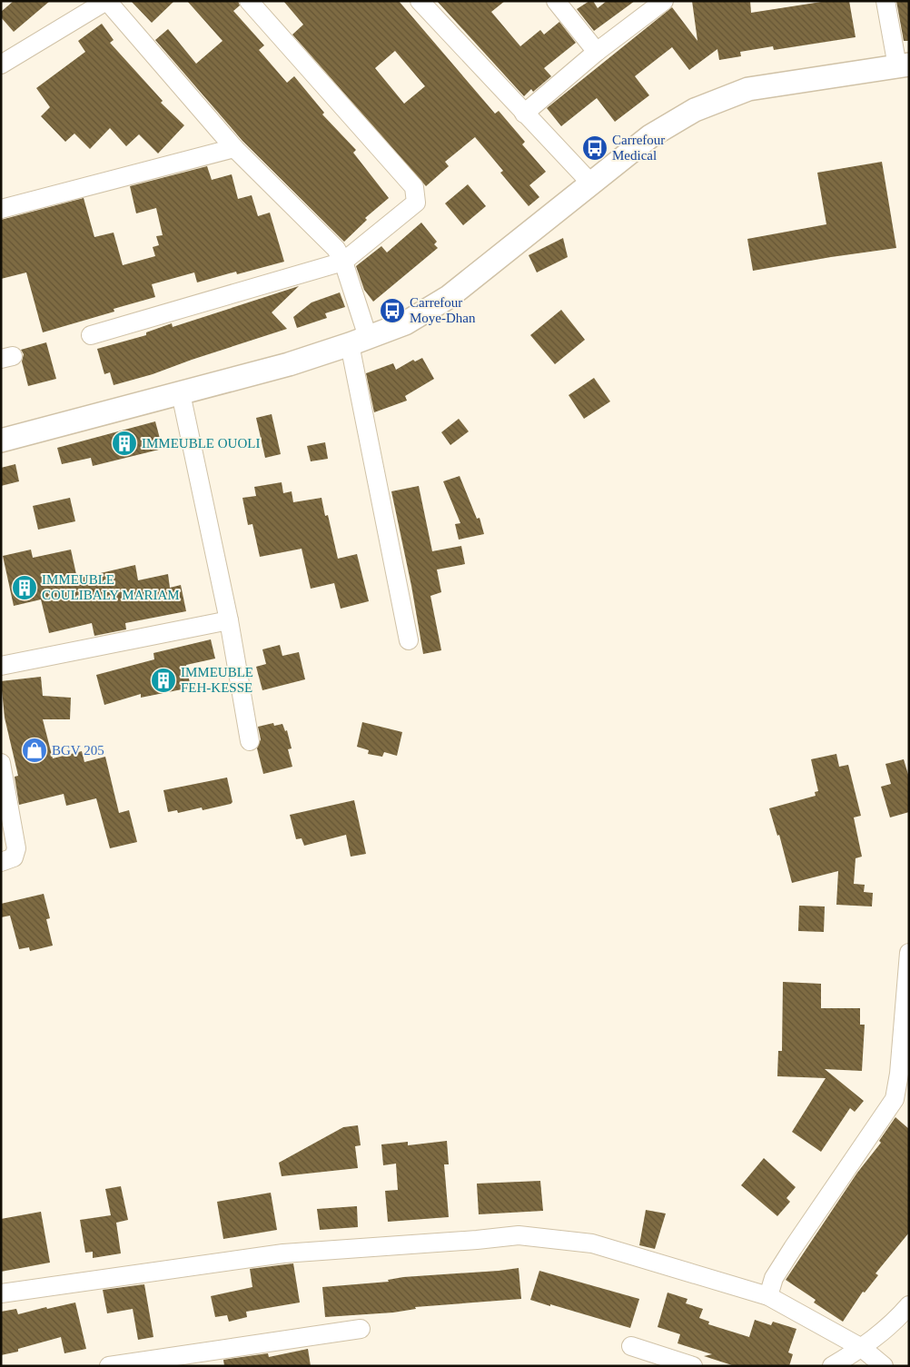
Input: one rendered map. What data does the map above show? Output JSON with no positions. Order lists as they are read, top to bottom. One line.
{"places":{"bus stop":["Carrefour Medical","Carrefour Moye-Dhan"],"building":["IMMEUBLE OUOLI","IMMEUBLE COULIBALY MARIAM","IMMEUBLE FEH-KESSE"],"shop":["BGV 205"]}}
